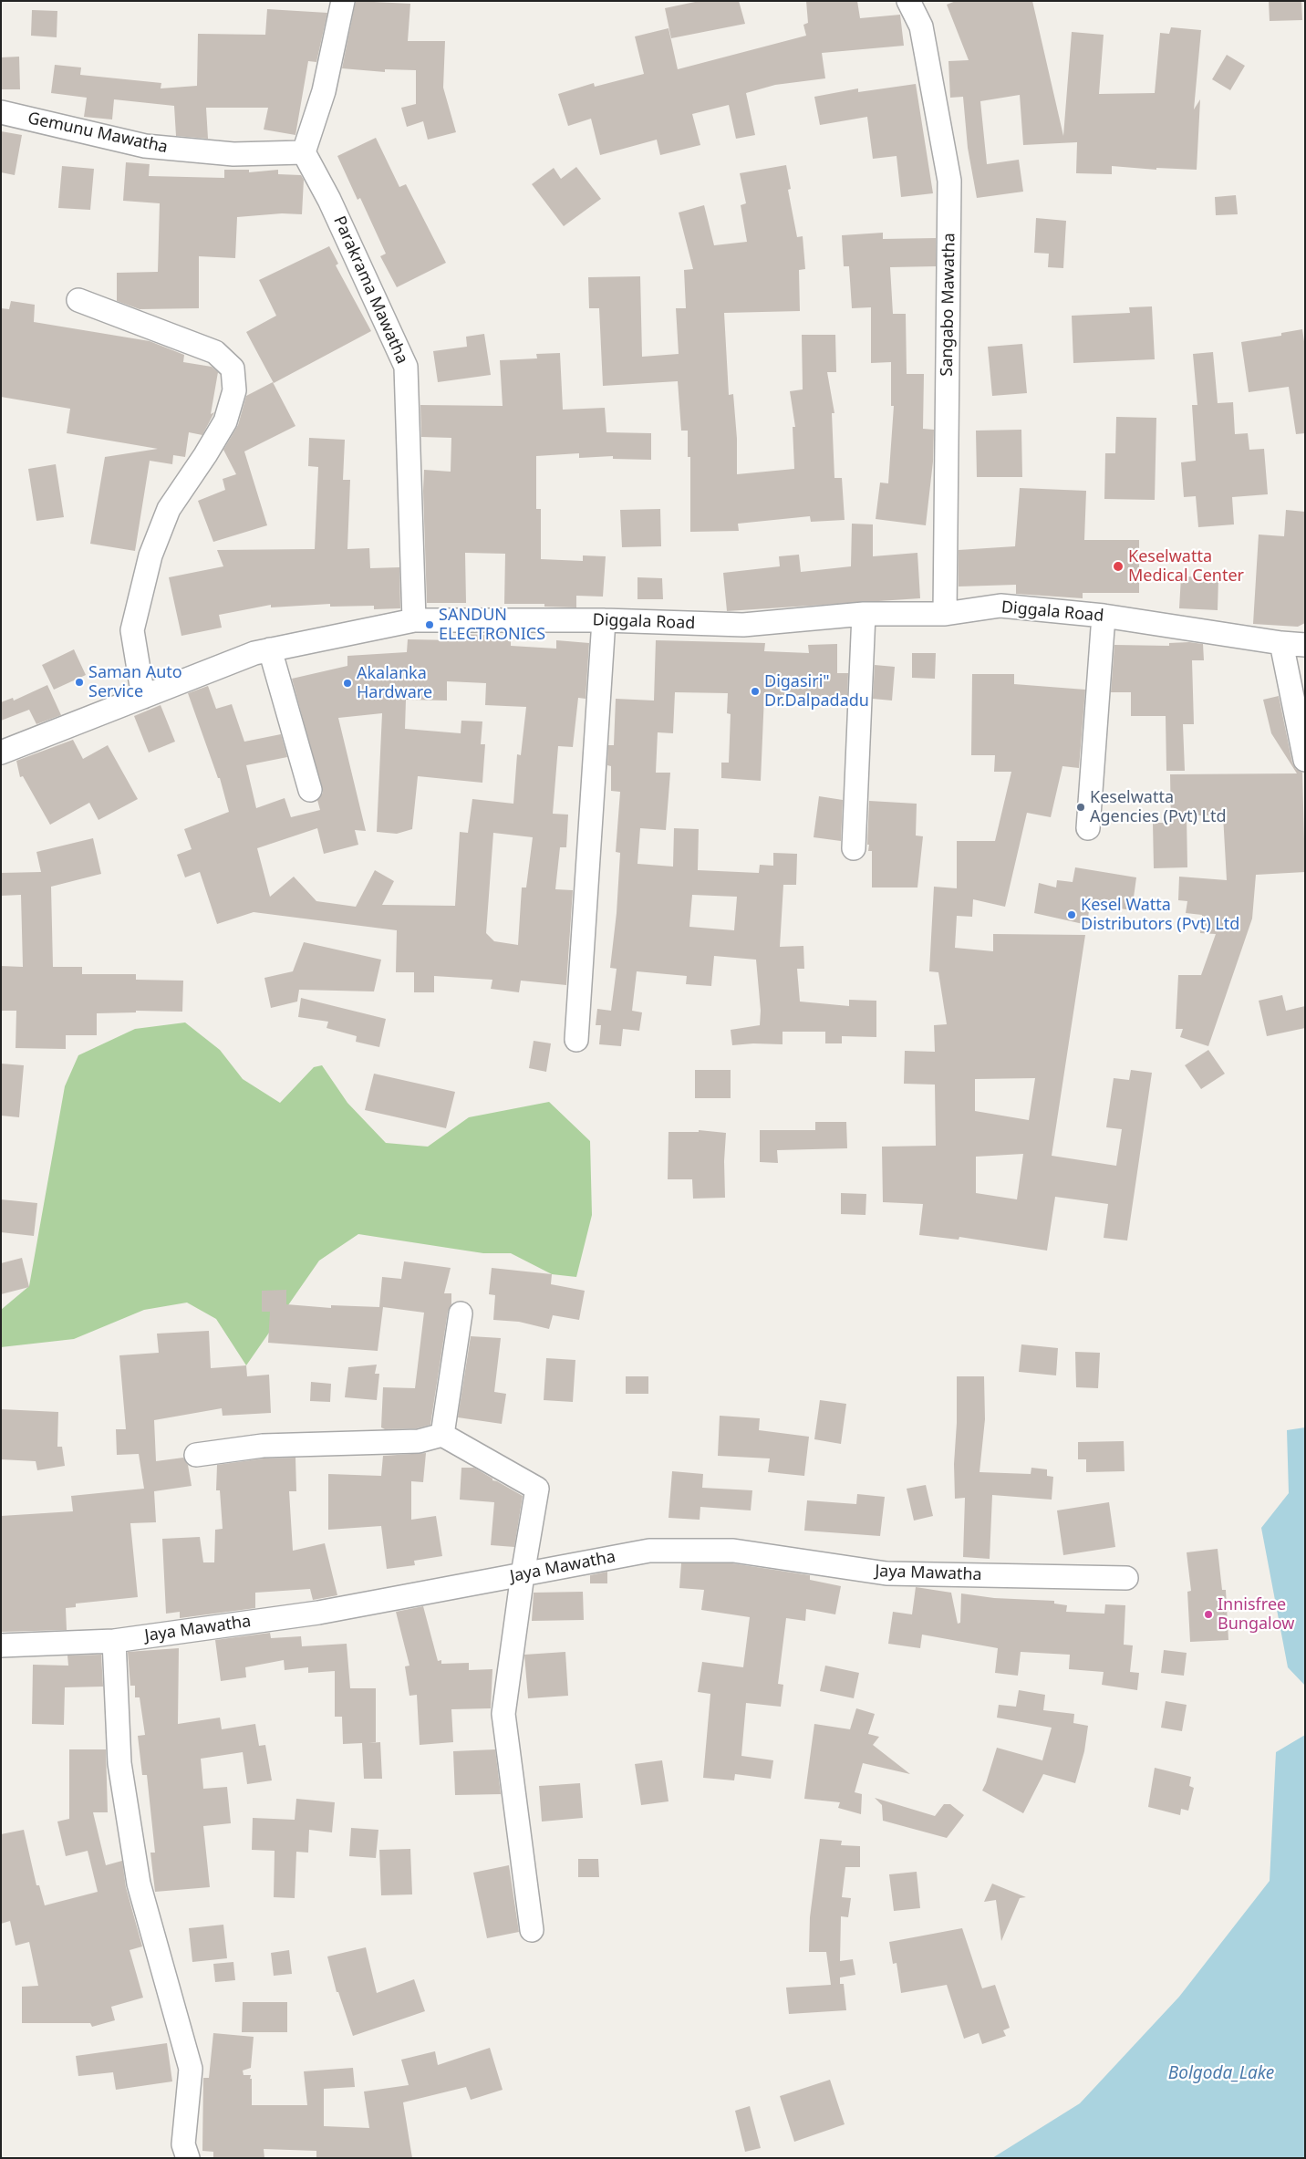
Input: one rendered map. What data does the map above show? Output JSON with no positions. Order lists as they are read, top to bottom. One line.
{"streets":{"street":["Gemunu Mawatha","Parakrama Mawatha","Sangabo Mawatha","Diggala Road","Jaya Mawatha"]},"crossings":[["Gemunu Mawatha","Parakrama Mawatha"],["Parakrama Mawatha","Diggala Road"],["Sangabo Mawatha","Diggala Road"]],"water":["Bolgoda_Lake"],"places":["Keselwatta Medical Center","SANDUN ELECTRONICS","Saman Auto Service","Akalanka Hardware","Digasiri\" Dr.Dalpadadu","Keselwatta Agencies (Pvt) Ltd","Kesel Watta Distributors (Pvt) Ltd","Innisfree Bungalow"]}
